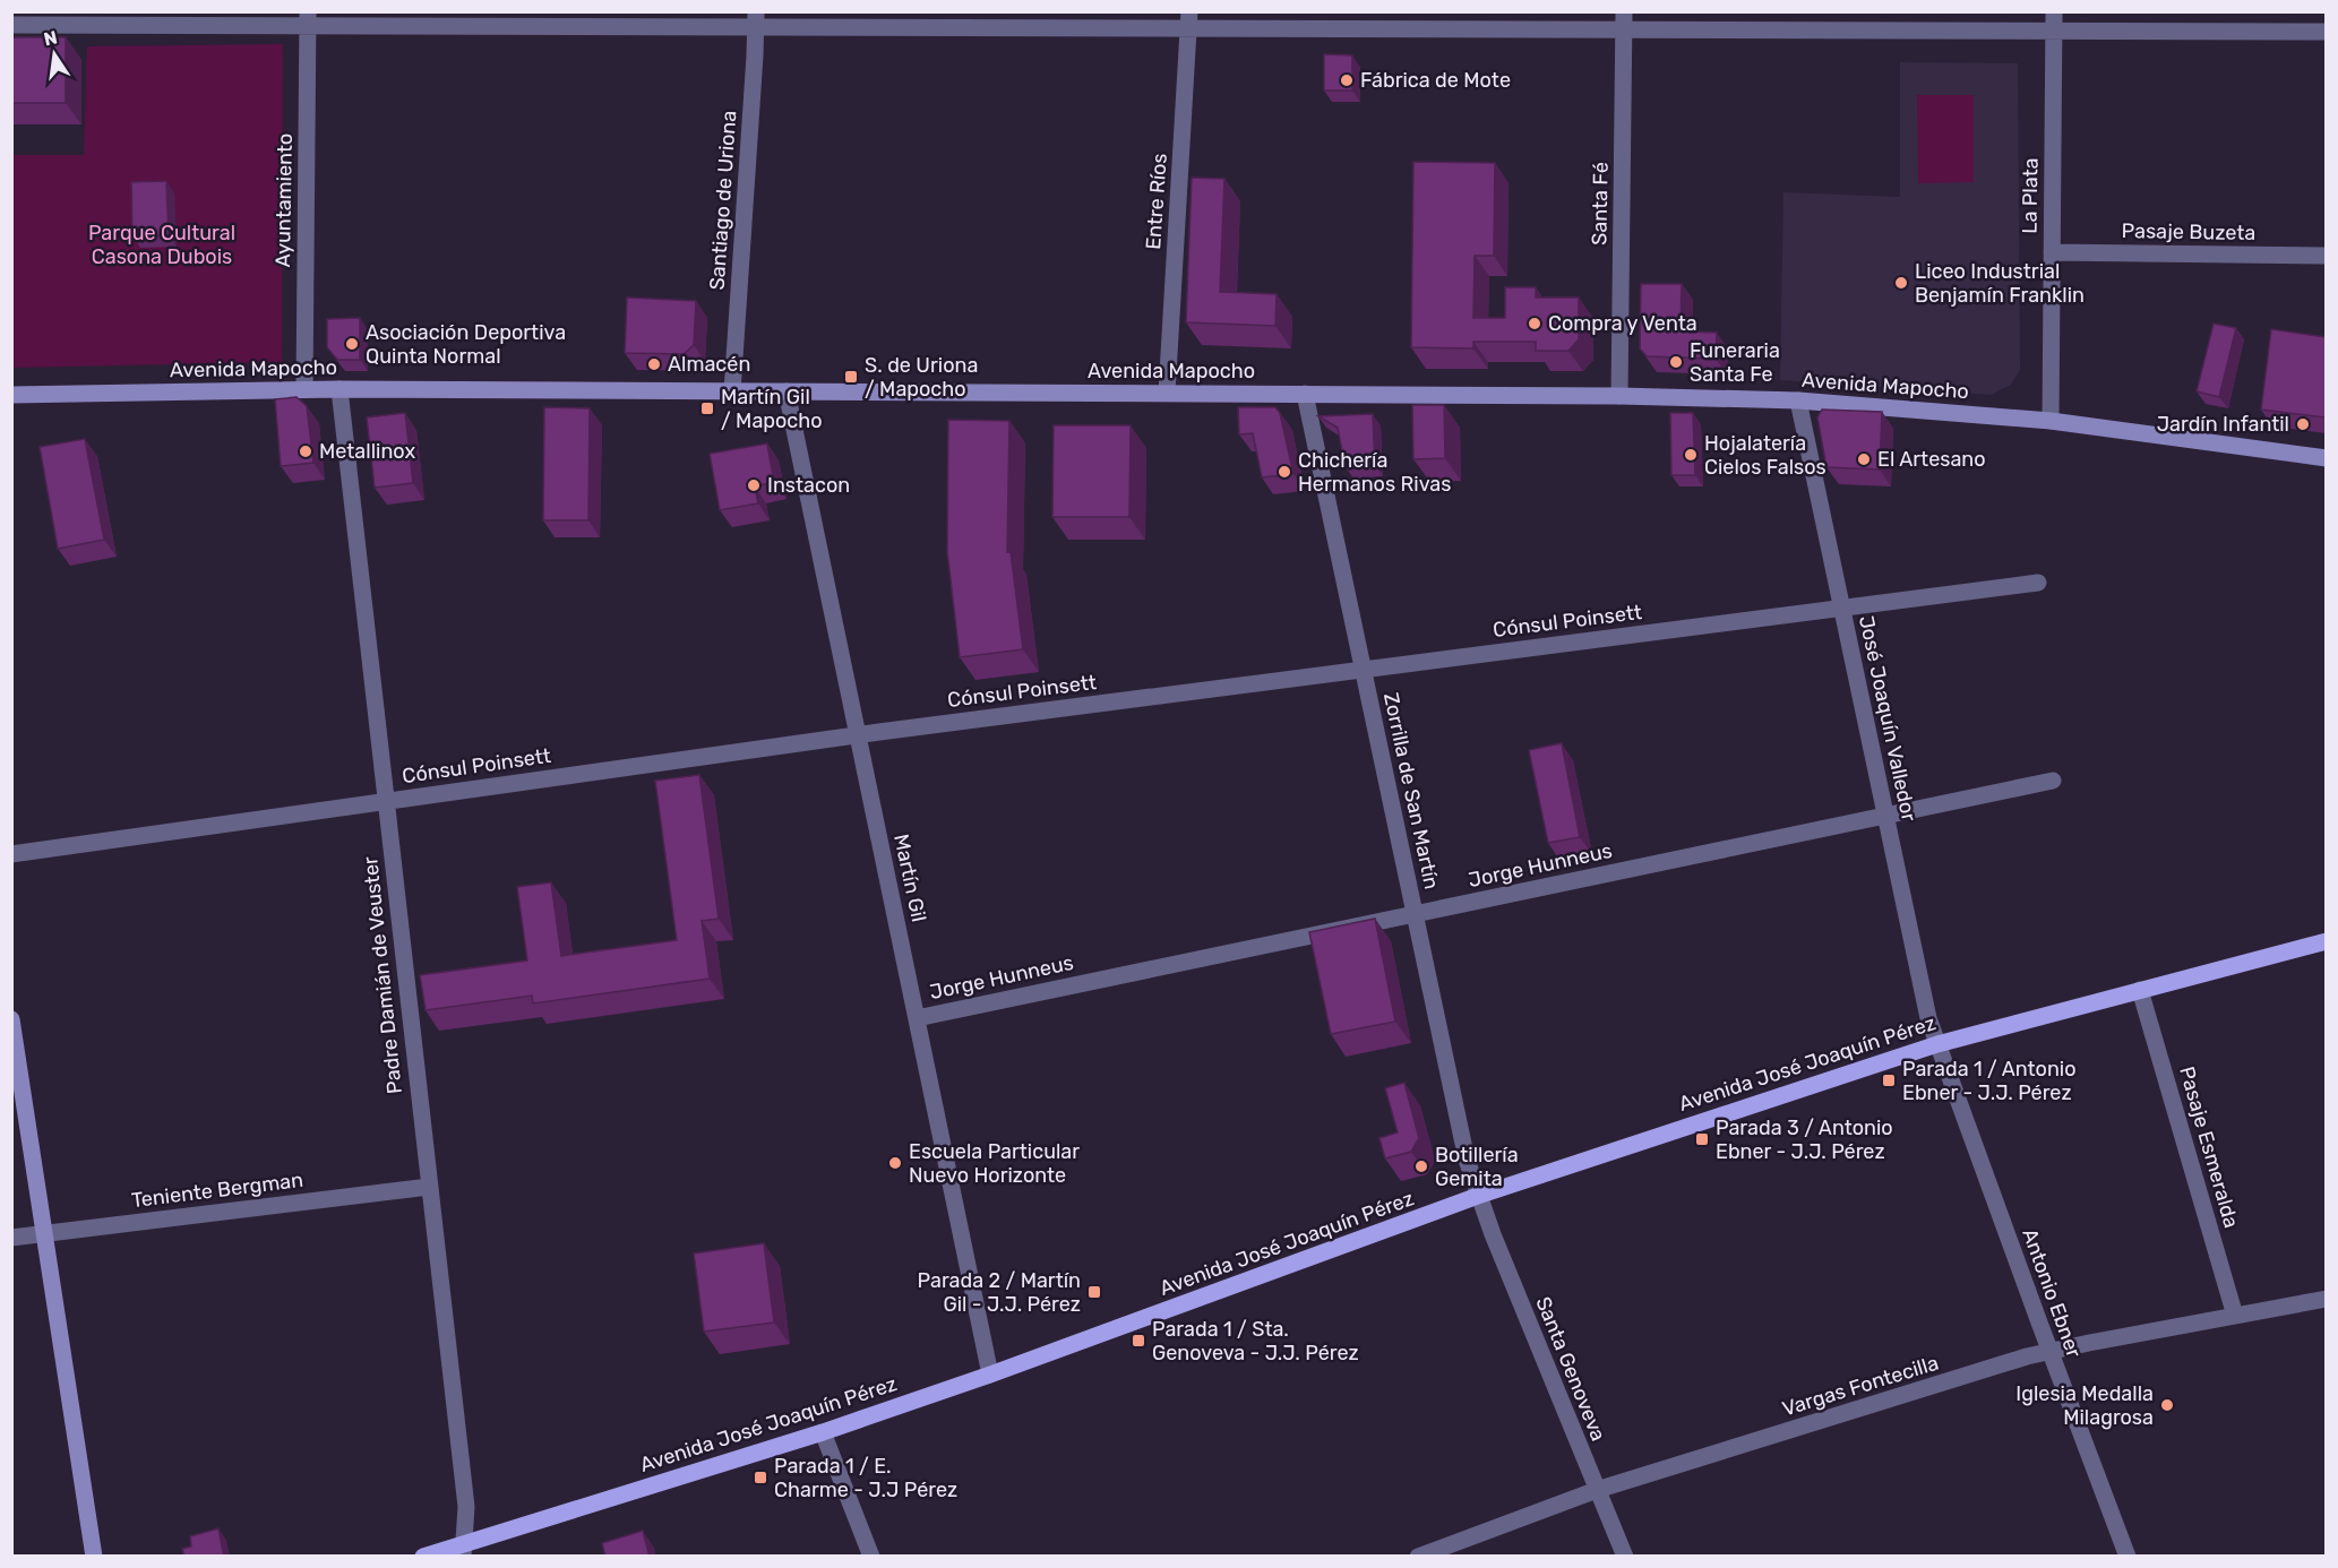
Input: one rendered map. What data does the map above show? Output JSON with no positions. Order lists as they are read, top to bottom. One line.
{"streets":{"main road":["Avenida Mapocho","Avenida José Joaquín Pérez"],"street":["La Plata","Ayuntamiento","Santiago de Uriona","Entre Ríos","Santa Fé","Pasaje Buzeta","Cónsul Poinsett","José Joaquín Valledor","Zorrilla de San Martín","Jorge Hunneus","Martín Gil","Padre Damián de Veuster","Pasaje Esmeralda","Teniente Bergman","Antonio Ebner","Santa Genoveva","Vargas Fontecilla"]},"crossings":[["La Plata","Pasaje Buzeta"],["La Plata","Avenida Mapocho"],["Ayuntamiento","Avenida Mapocho"],["Santiago de Uriona","Avenida Mapocho"],["Entre Ríos","Avenida Mapocho"],["Santa Fé","Avenida Mapocho"],["Avenida Mapocho","José Joaquín Valledor"],["Avenida Mapocho","Zorrilla de San Martín"],["Avenida Mapocho","Martín Gil"],["Avenida Mapocho","Padre Damián de Veuster"],["Cónsul Poinsett","José Joaquín Valledor"],["Cónsul Poinsett","Zorrilla de San Martín"],["Cónsul Poinsett","Martín Gil"],["Cónsul Poinsett","Padre Damián de Veuster"],["José Joaquín Valledor","Jorge Hunneus"],["José Joaquín Valledor","Avenida José Joaquín Pérez"],["José Joaquín Valledor","Antonio Ebner"],["Zorrilla de San Martín","Jorge Hunneus"],["Zorrilla de San Martín","Avenida José Joaquín Pérez"],["Zorrilla de San Martín","Santa Genoveva"],["Jorge Hunneus","Martín Gil"],["Martín Gil","Avenida José Joaquín Pérez"],["Padre Damián de Veuster","Avenida José Joaquín Pérez"],["Padre Damián de Veuster","Teniente Bergman"],["Avenida José Joaquín Pérez","Pasaje Esmeralda"],["Avenida José Joaquín Pérez","Antonio Ebner"],["Avenida José Joaquín Pérez","Santa Genoveva"],["Pasaje Esmeralda","Vargas Fontecilla"],["Antonio Ebner","Vargas Fontecilla"],["Santa Genoveva","Vargas Fontecilla"]],"parks":["Parque Cultural Casona Dubois"],"places":{"other":["Fábrica de Mote","Liceo Industrial Benjamín Franklin","Compra y Venta","Asociación Deportiva Quinta Normal","Funeraria Santa Fe","Almacén","Jardín Infantil","Metallinox","Hojalatería Cielos Falsos","El Artesano","Chichería Hermanos Rivas","Instacon","Escuela Particular Nuevo Horizonte","Botillería Gemita","Iglesia Medalla Milagrosa"],"transit":["S. de Uriona / Mapocho","Martín Gil / Mapocho","Parada 1 / Antonio Ebner - J.J. Pérez","Parada 3 / Antonio Ebner - J.J. Pérez","Parada 2 / Martín Gil - J.J. Pérez","Parada 1 / Sta. Genoveva - J.J. Pérez","Parada 1 / E. Charme - J.J Pérez"]},"north":"top"}
